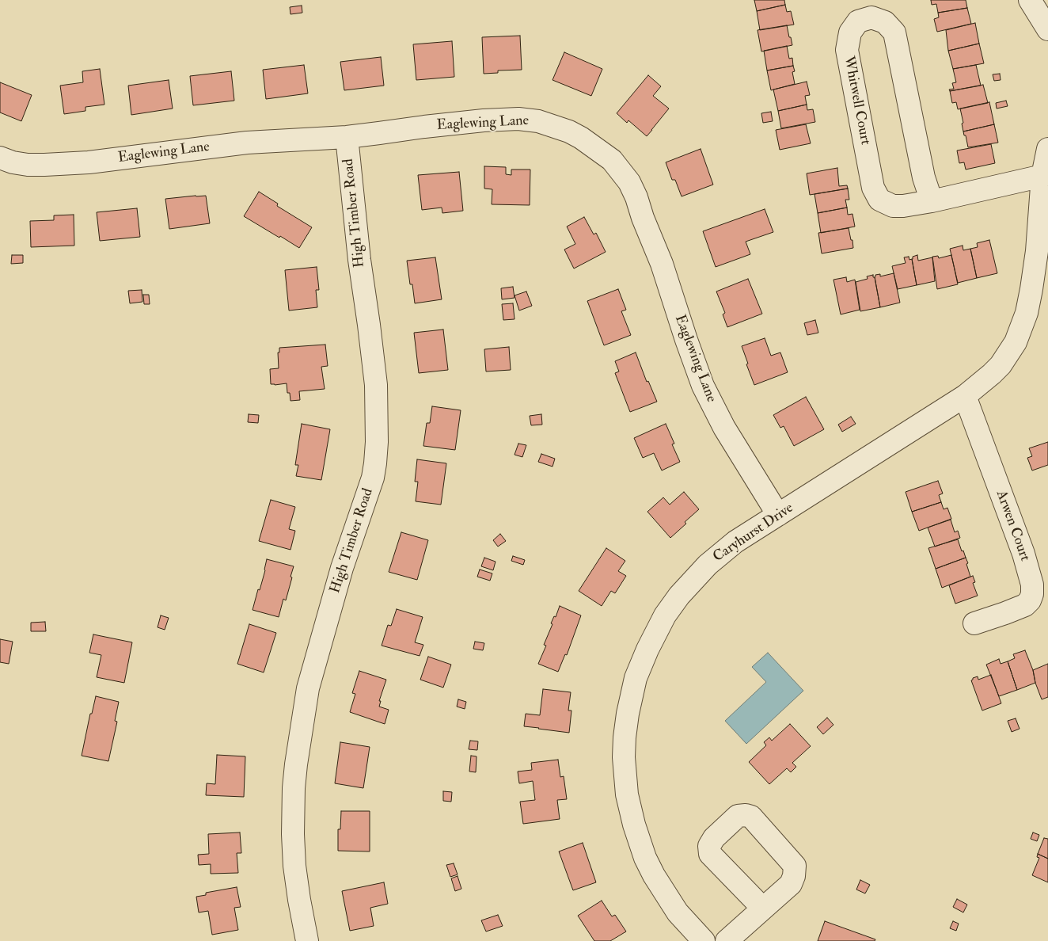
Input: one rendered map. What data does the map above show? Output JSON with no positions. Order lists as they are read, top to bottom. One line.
{"streets":{"street":["Whitwell Court","Eaglewing Lane","High Timber Road","Arwen Court","Caryhurst Drive"]},"crossings":[["Whitwell Court","Caryhurst Drive"],["Eaglewing Lane","High Timber Road"],["Eaglewing Lane","Caryhurst Drive"],["Arwen Court","Caryhurst Drive"]]}
